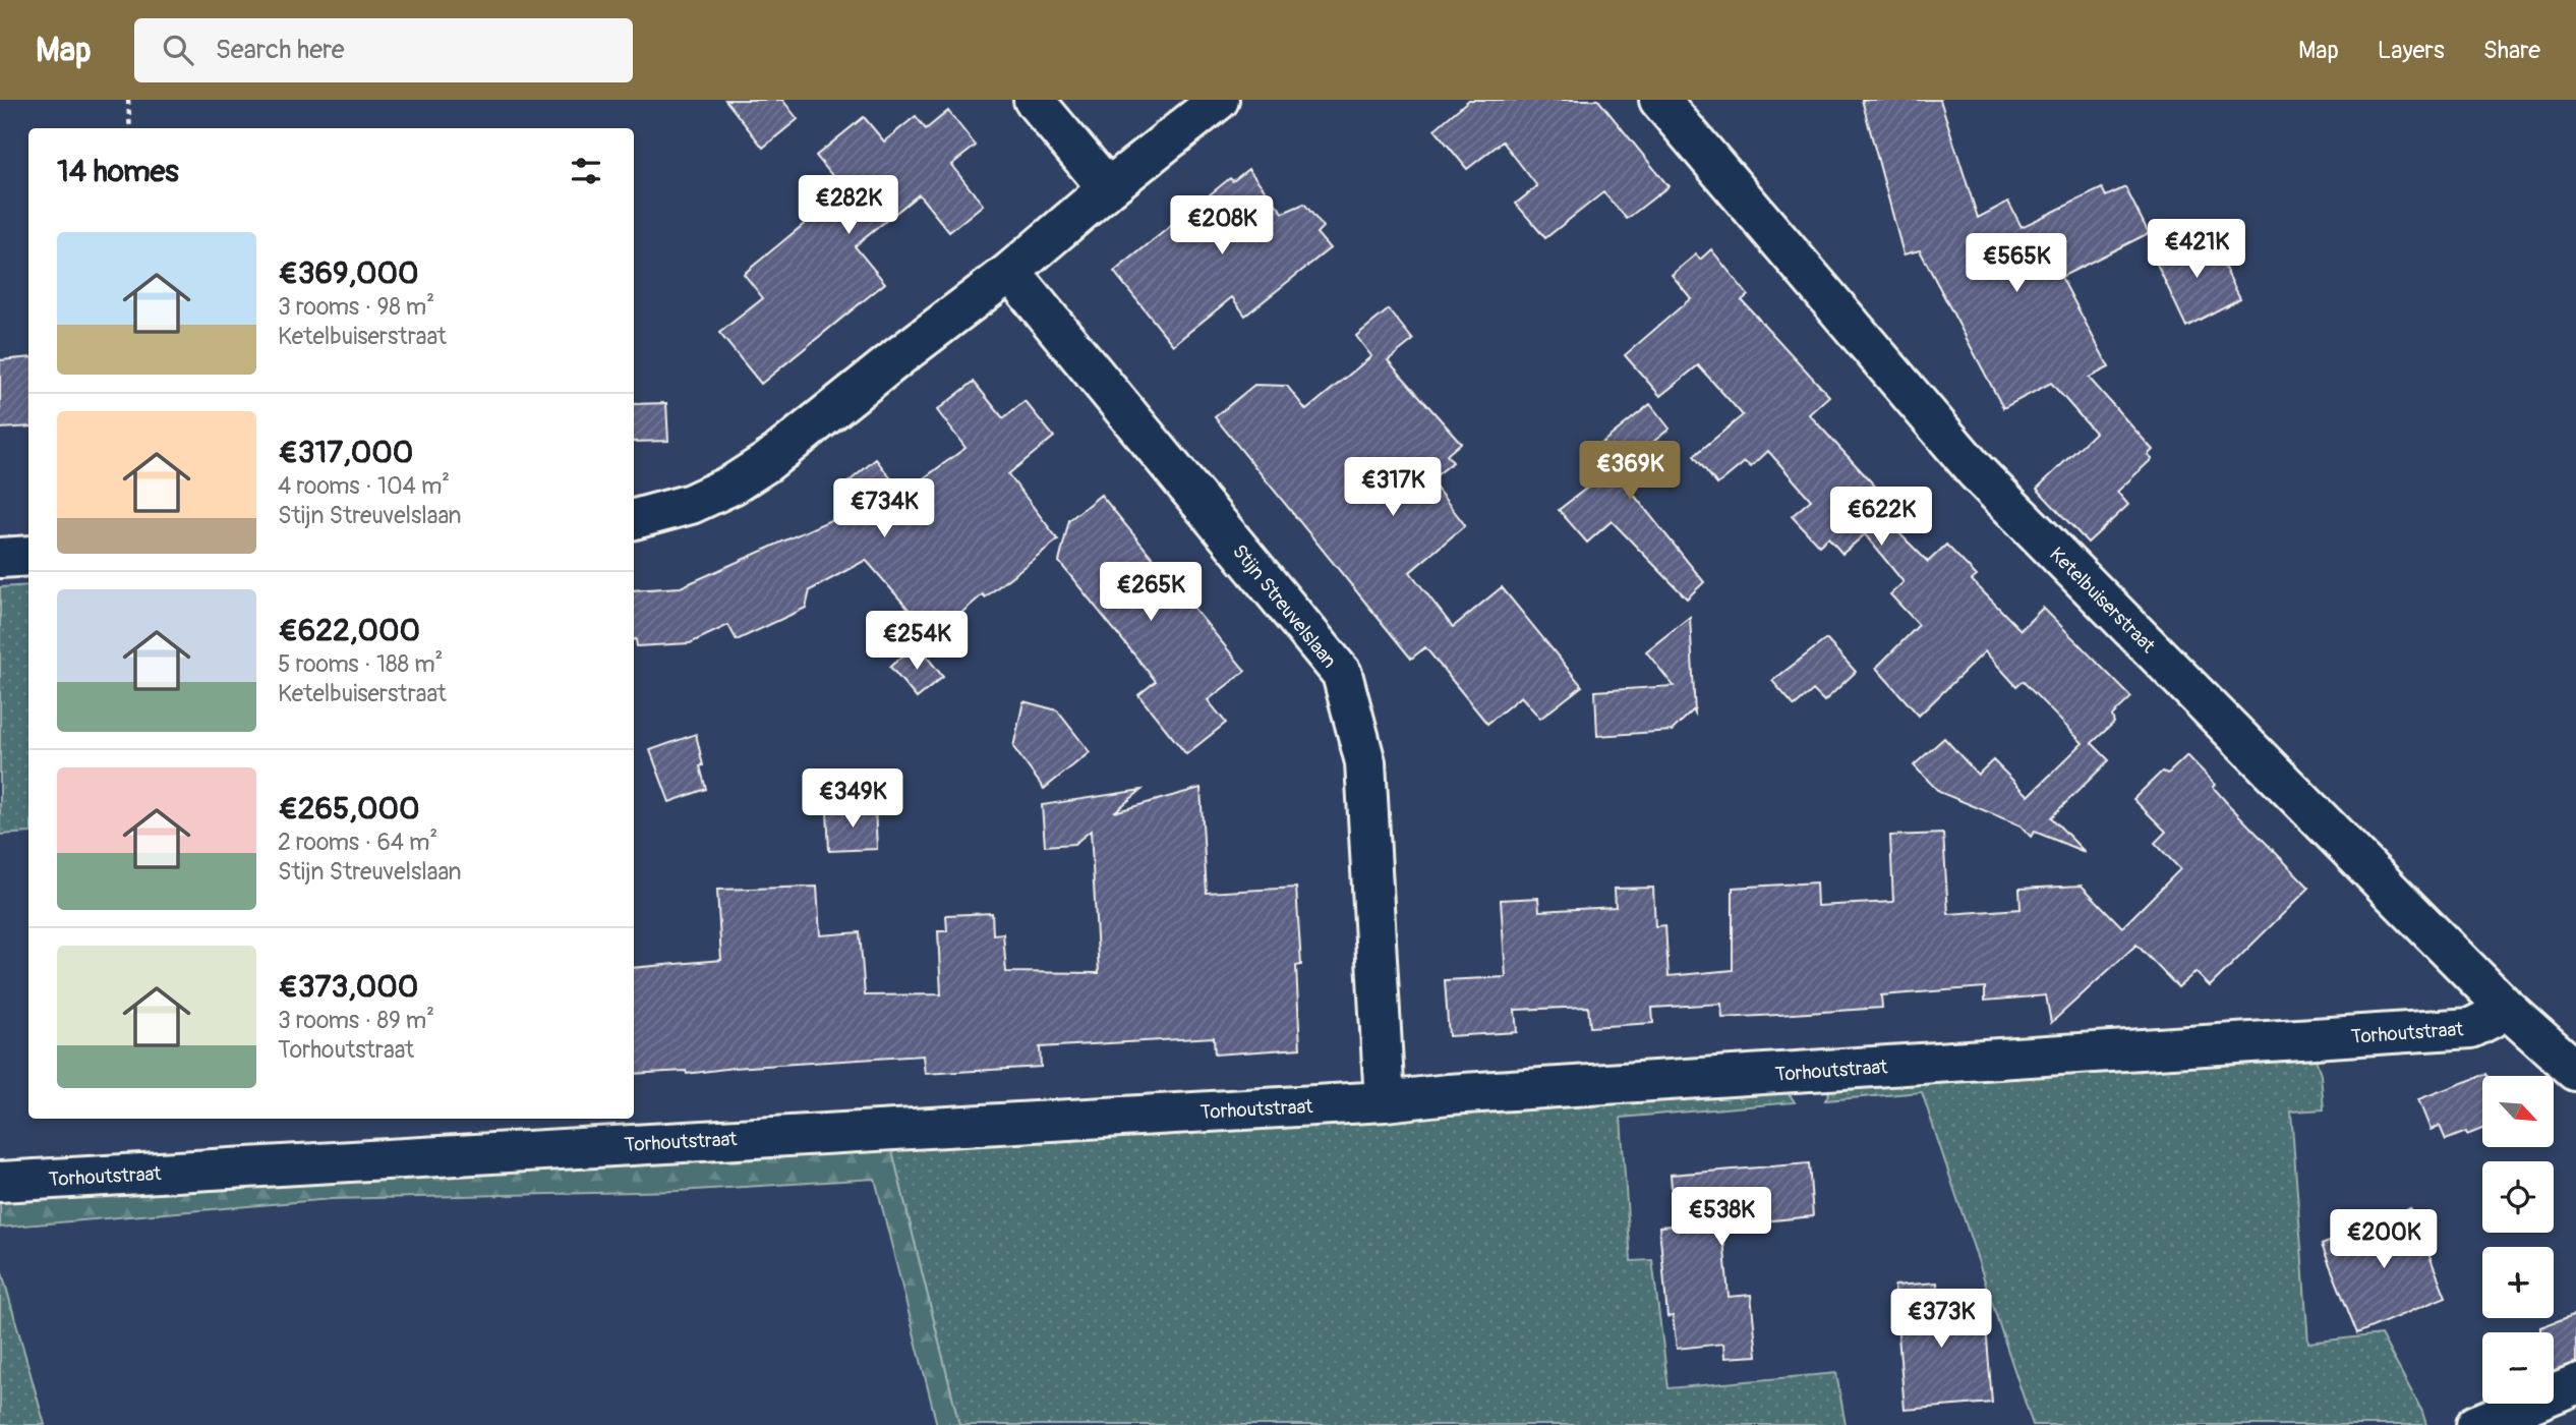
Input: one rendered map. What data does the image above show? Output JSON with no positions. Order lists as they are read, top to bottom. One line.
{"streets":{"street":["Ketelbuiserstraat","Stijn Streuvelslaan","Torhoutstraat"]},"crossings":[["Ketelbuiserstraat","Torhoutstraat"],["Stijn Streuvelslaan","Torhoutstraat"]],"north":"bottom right","page":{"header":"Map","search":"Search here","nav":["Map","Layers","Share"],"heading":"14 homes","price":["€282K","€208K","€421K","€565K","€369K","€317K","€734K","€622K","€265K","€254K","€349K","€538K","€200K","€373K"],"list":[{"name":"€369,000","note":"3 rooms · 98 m² · Ketelbuiserstraat"},{"name":"€317,000","note":"4 rooms · 104 m² · Stijn Streuvelslaan"},{"name":"€622,000","note":"5 rooms · 188 m² · Ketelbuiserstraat"},{"name":"€265,000","note":"2 rooms · 64 m² · Stijn Streuvelslaan"},{"name":"€373,000","note":"3 rooms · 89 m² · Torhoutstraat"}],"map_buttons":["+","−"]}}
